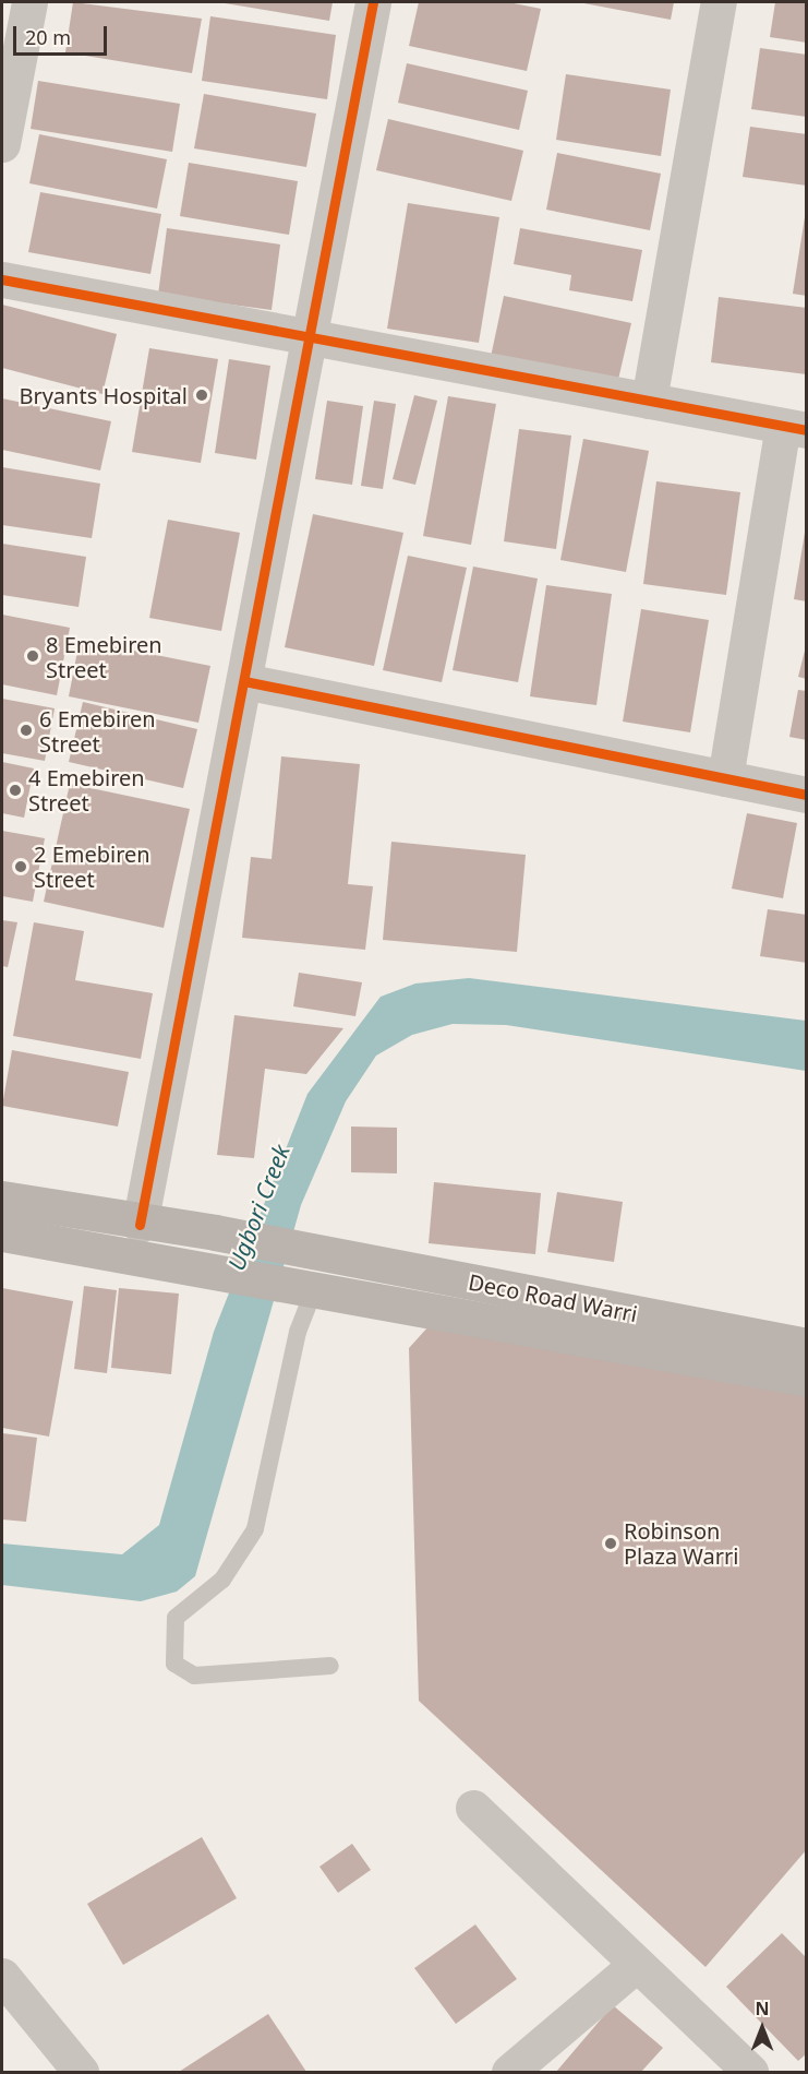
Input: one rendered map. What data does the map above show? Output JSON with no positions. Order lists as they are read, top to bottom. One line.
{"streets":{"main road":["Deco Road Warri"]},"water":["Ugbori Creek"],"places":["Bryants Hospital","8 Emebiren Street","6 Emebiren Street","4 Emebiren Street","2 Emebiren Street","Robinson Plaza Warri"],"scale_bar":"20 m","north":"top"}
